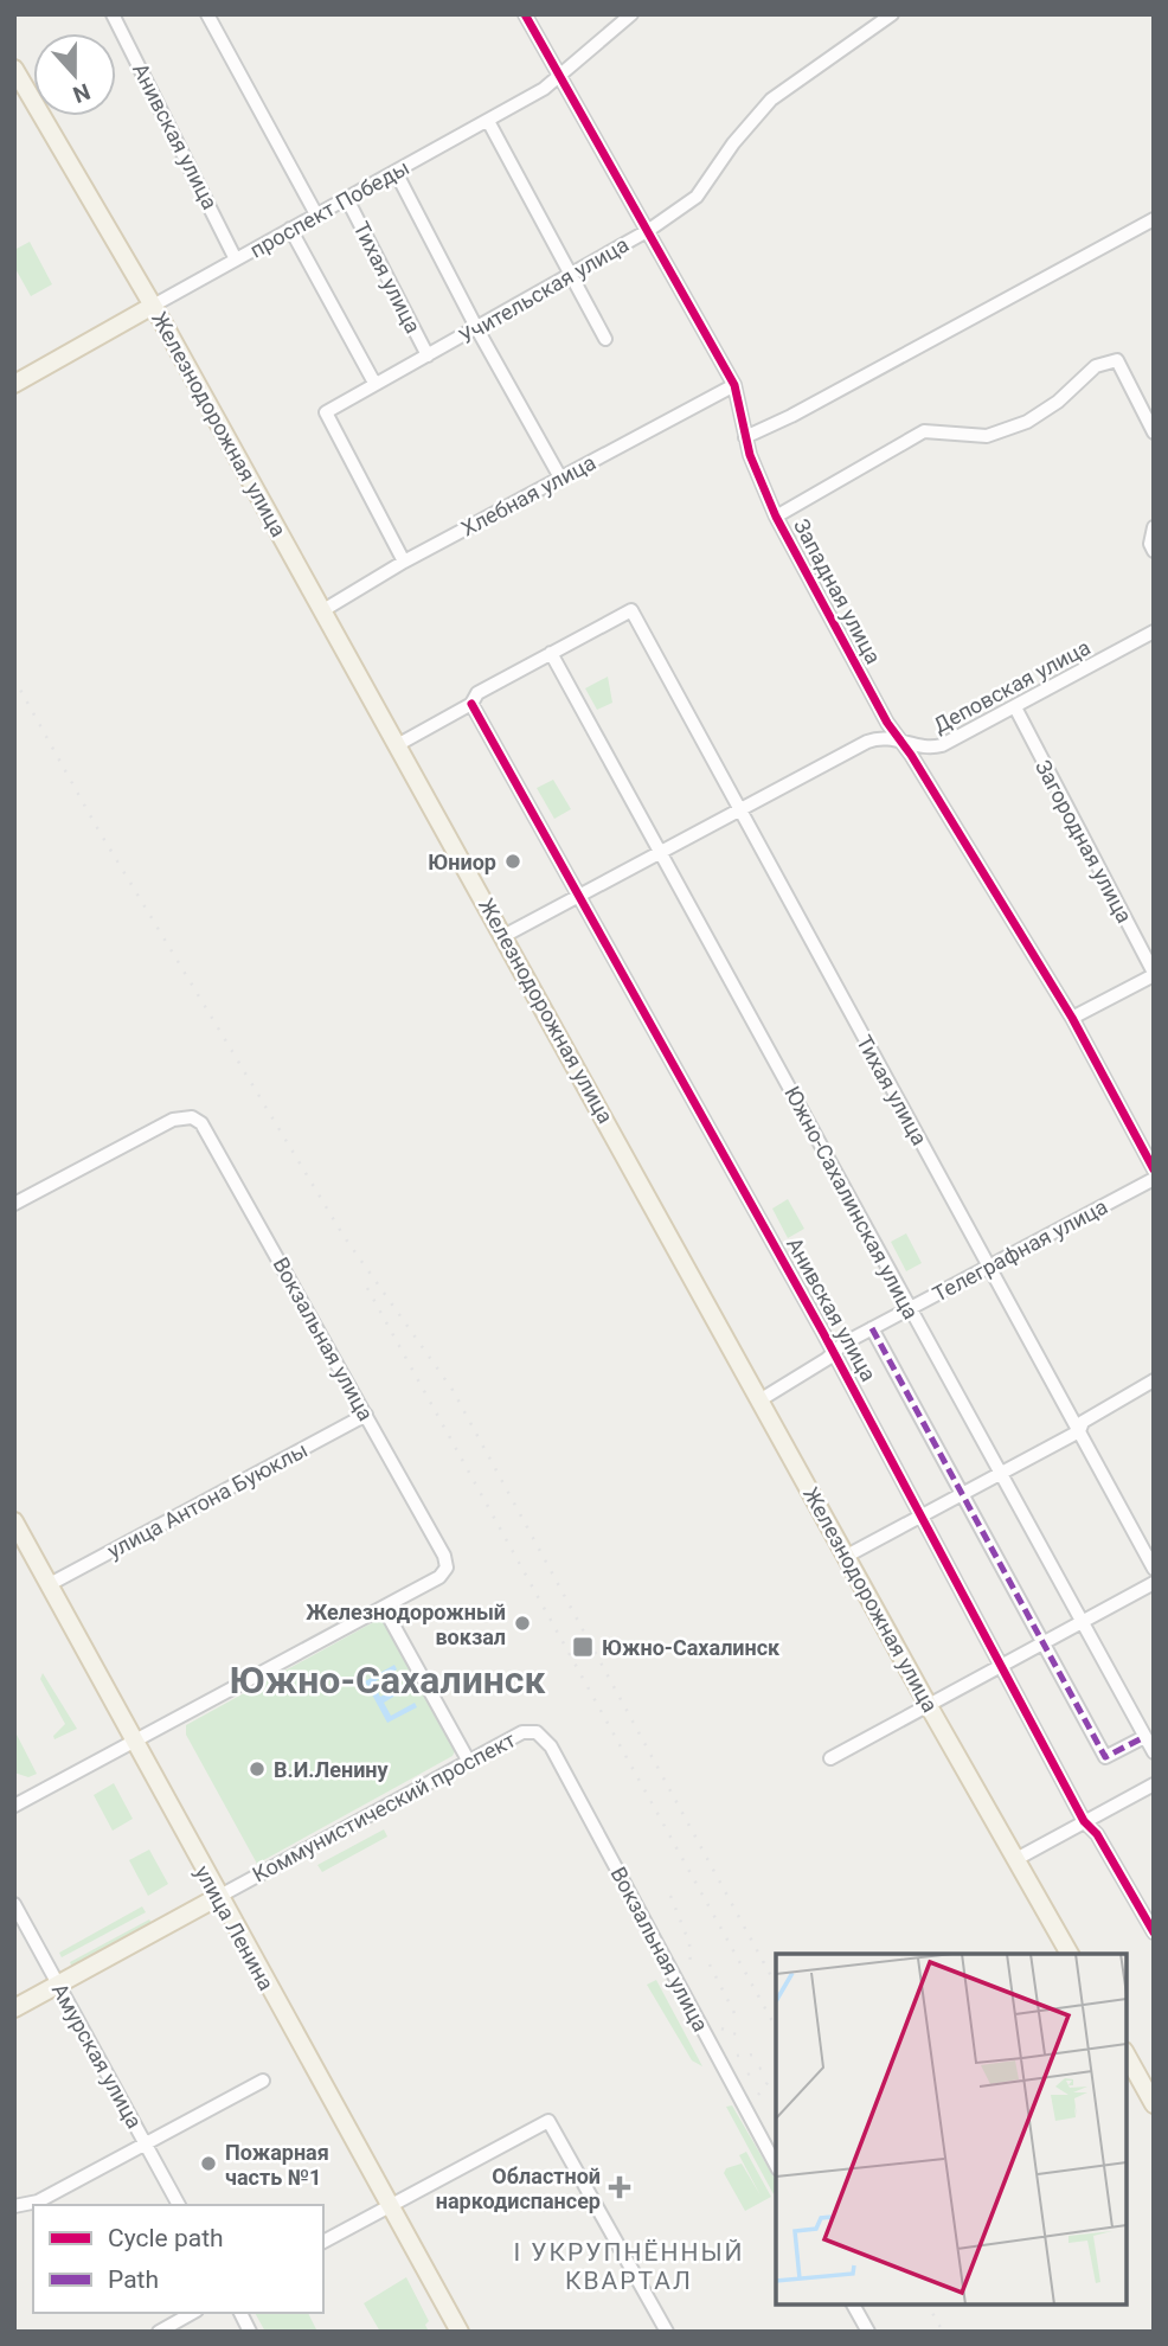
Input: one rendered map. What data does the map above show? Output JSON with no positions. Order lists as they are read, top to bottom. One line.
{"streets":{"main road":["проспект Победы","Железнодорожная улица","Коммунистический проспект","улица Ленина"],"street":["Анивская улица","Тихая улица","Учительская улица","Хлебная улица","Западная улица","Деповская улица","Загородная улица","Южно-Сахалинская улица","Телеграфная улица","Вокзальная улица","улица Антона Буюклы","Амурская улица"]},"crossings":[["Анивская улица","проспект Победы"],["Анивская улица","Деповская улица"],["Анивская улица","Телеграфная улица"],["проспект Победы","Тихая улица"],["проспект Победы","Железнодорожная улица"],["проспект Победы","Западная улица"],["Тихая улица","Учительская улица"],["Тихая улица","Деповская улица"],["Тихая улица","Южно-Сахалинская улица"],["Тихая улица","Телеграфная улица"],["Учительская улица","Хлебная улица"],["Учительская улица","Западная улица"],["Железнодорожная улица","Хлебная улица"],["Железнодорожная улица","Деповская улица"],["Железнодорожная улица","Телеграфная улица"],["Хлебная улица","Западная улица"],["Западная улица","Деповская улица"],["Деповская улица","Загородная улица"],["Деповская улица","Южно-Сахалинская улица"],["Южно-Сахалинская улица","Телеграфная улица"],["Вокзальная улица","улица Антона Буюклы"],["Вокзальная улица","Коммунистический проспект"],["улица Антона Буюклы","улица Ленина"],["Коммунистический проспект","улица Ленина"],["Коммунистический проспект","Амурская улица"]],"districts":["Южно-Сахалинск","I УКРУПНЁННЫЙ КВАРТАЛ"],"places":{"other":["Юниор","Железнодорожный вокзал","В.И.Ленину","Пожарная часть №1"],"transit":["Южно-Сахалинск"],"health":["Областной наркодиспансер"]},"legend":["Cycle path","Path"],"north":"bottom"}
